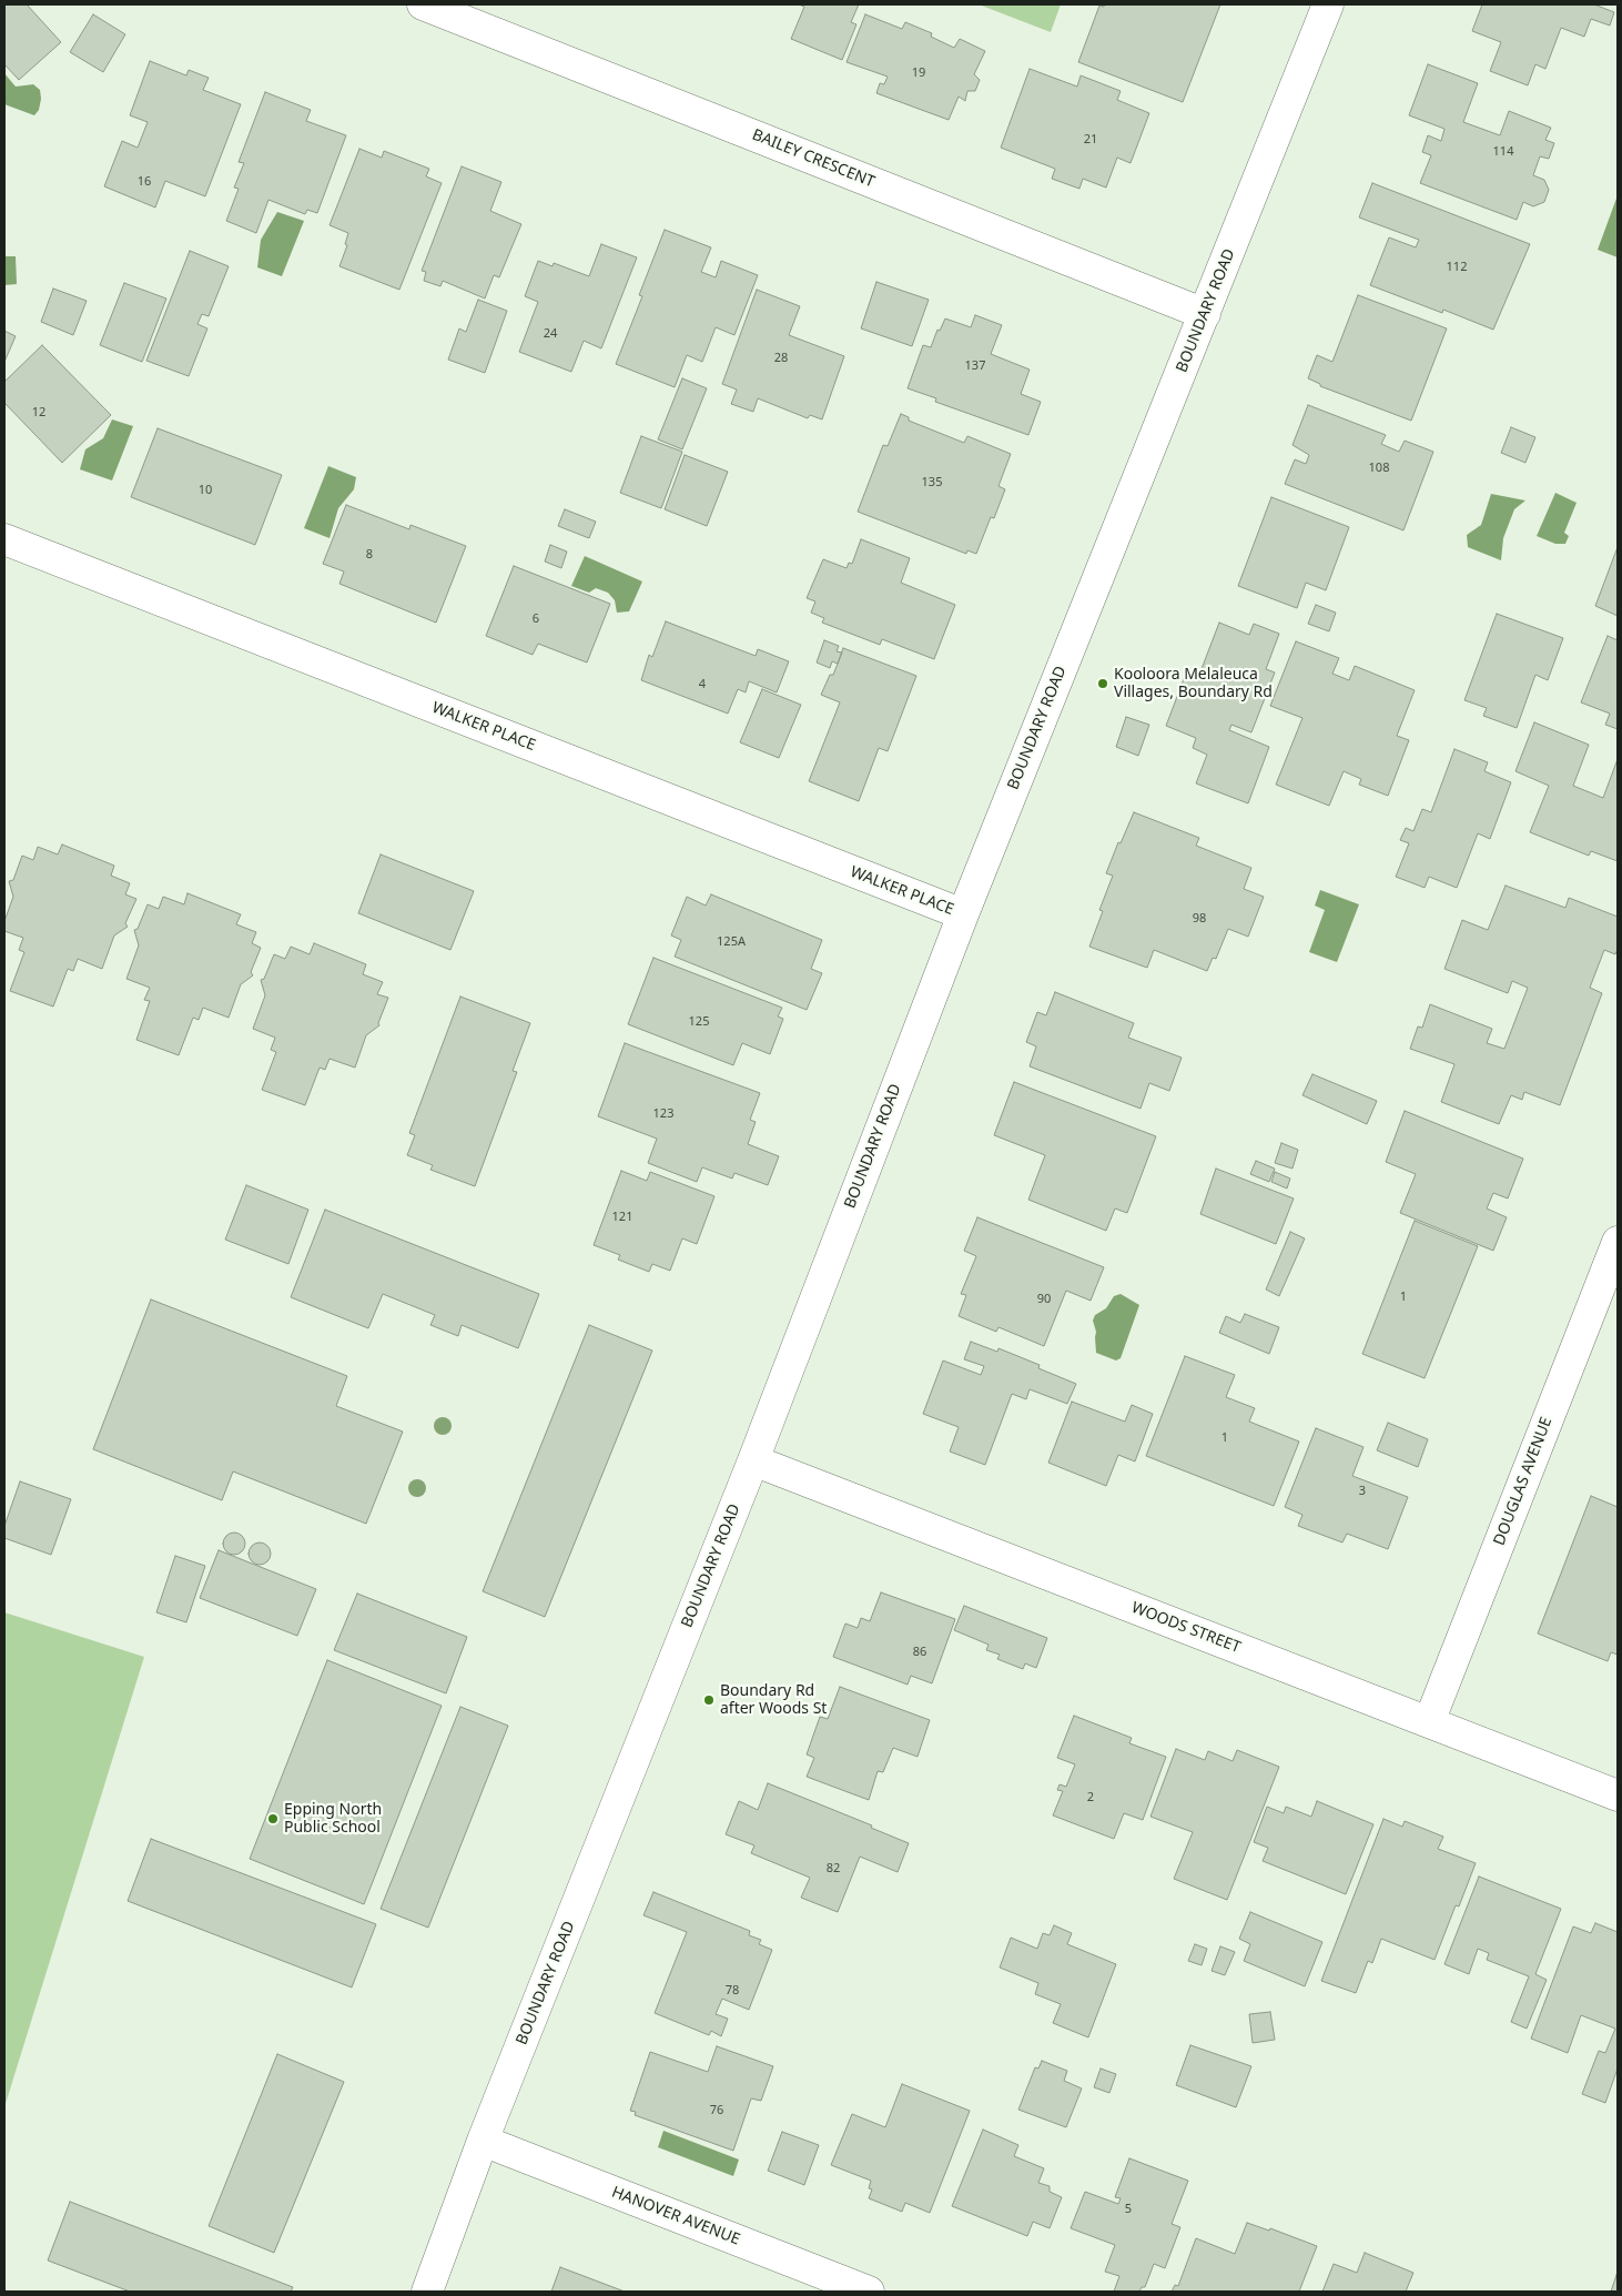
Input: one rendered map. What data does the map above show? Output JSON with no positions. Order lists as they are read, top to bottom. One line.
{"streets":{"street":["BAILEY CRESCENT","BOUNDARY ROAD","WALKER PLACE","DOUGLAS AVENUE","WOODS STREET","HANOVER AVENUE"]},"crossings":[["BAILEY CRESCENT","BOUNDARY ROAD"],["BOUNDARY ROAD","WALKER PLACE"],["BOUNDARY ROAD","WOODS STREET"],["BOUNDARY ROAD","HANOVER AVENUE"],["DOUGLAS AVENUE","WOODS STREET"]],"places":["Kooloora Melaleuca Villages, Boundary Rd","Boundary Rd after Woods St","Epping North Public School"],"house_numbers":["19","21","114","16","112","24","28","137","12","108","135","10","8","6","4","98","125A","125","123","121","1","90","1","3","86","2","82","78","76","5"]}
